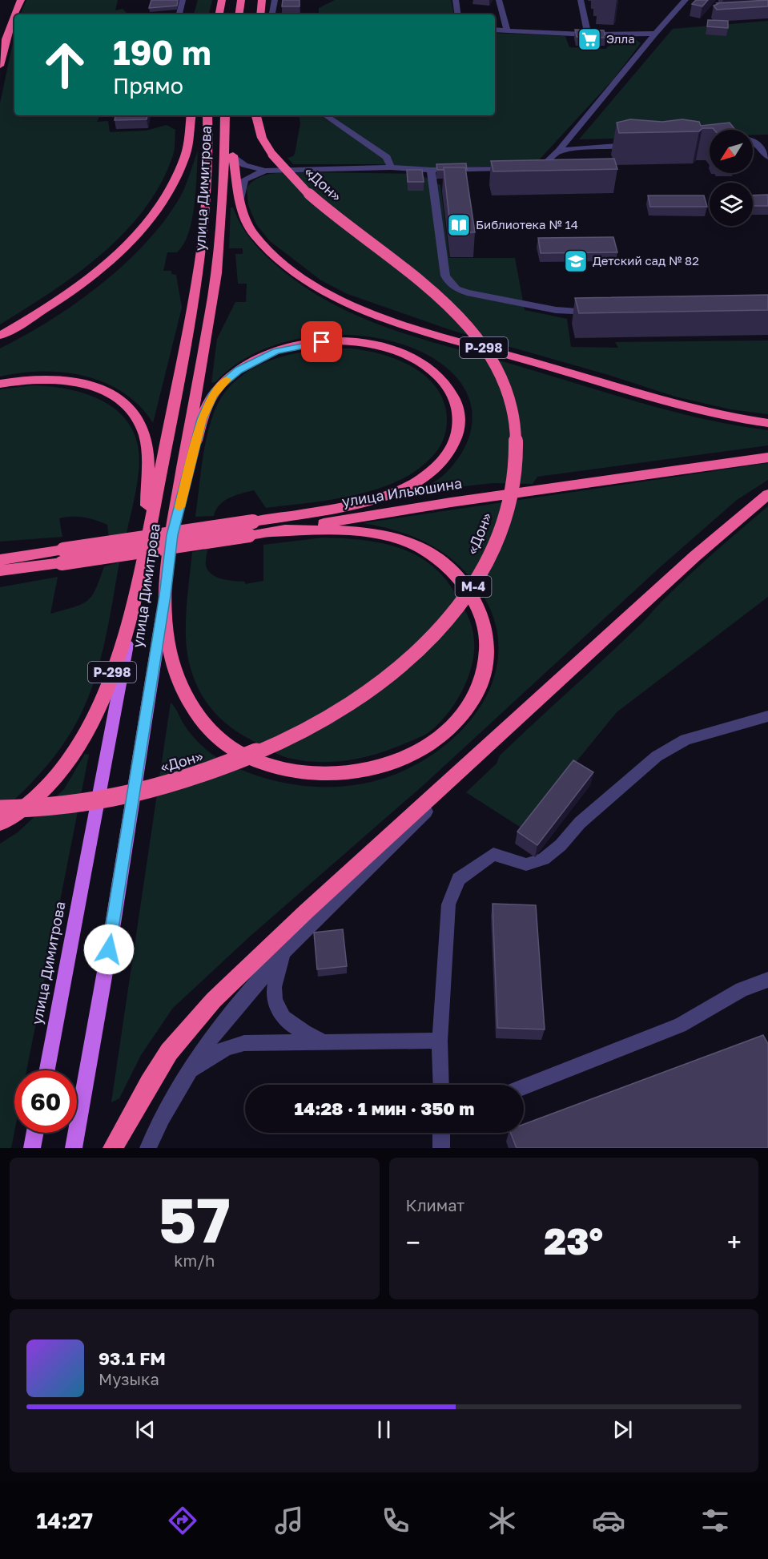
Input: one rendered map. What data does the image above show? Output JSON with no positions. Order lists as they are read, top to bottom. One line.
{"streets":{"highway":["«Дон»","улица Димитрова","Р-298","улица Ильюшина","М-4"]},"crossings":[["«Дон»","Р-298"],["улица Димитрова","Р-298"]],"places":{"supermarket":["Элла"],"library":["Библиотека № 14"],"school or university":["Детский сад № 82"]},"north":"bottom left","page":{"turn":["190 m","Прямо"],"limit":"60","trip":"14:28 · 1 мин · 350 m","tile":[["57","km/h"],"Климат"],"heat":["−","23°","+"],"song":["93.1 FM","Музыка"],"tabs":"14:27"}}
